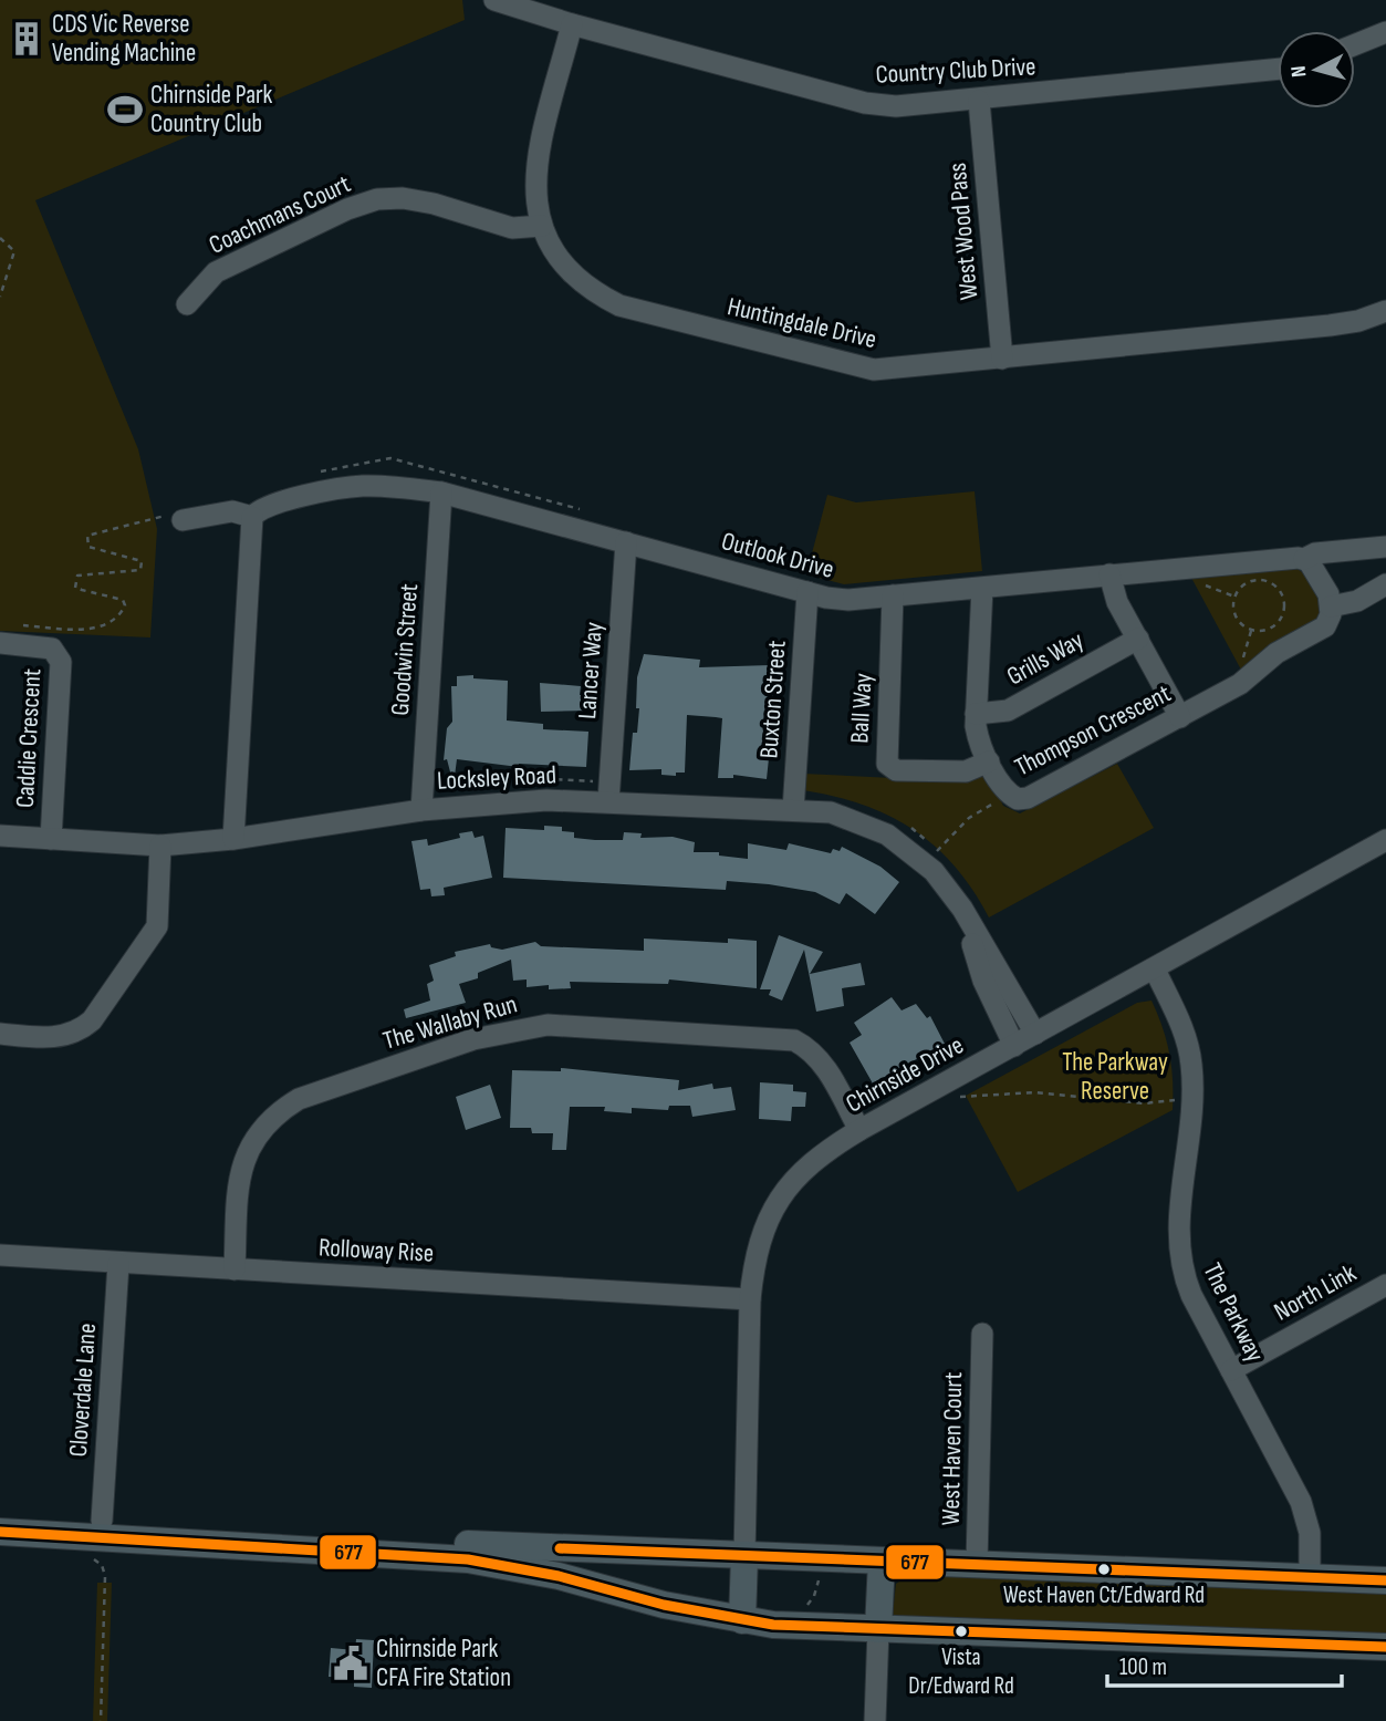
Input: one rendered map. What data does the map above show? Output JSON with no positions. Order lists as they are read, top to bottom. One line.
{"streets":{"street":["Country Club Drive","Coachmans Court","West Wood Pass","Huntingdale Drive","Outlook Drive","Goodwin Street","Grills Way","Lancer Way","Buxton Street","Ball Way","Thompson Crescent","Caddie Crescent","Locksley Road","The Wallaby Run","Chirnside Drive","Rolloway Rise","North Link","The Parkway","Cloverdale Lane","West Haven Court"]},"crossings":[["Country Club Drive","West Wood Pass"],["Country Club Drive","Huntingdale Drive"],["Coachmans Court","Huntingdale Drive"],["West Wood Pass","Huntingdale Drive"],["Outlook Drive","Goodwin Street"],["Outlook Drive","Lancer Way"],["Outlook Drive","Buxton Street"],["Outlook Drive","Ball Way"],["Outlook Drive","Thompson Crescent"],["Goodwin Street","Locksley Road"],["Grills Way","Thompson Crescent"],["Lancer Way","Locksley Road"],["Buxton Street","Locksley Road"],["Ball Way","Thompson Crescent"],["Caddie Crescent","Locksley Road"],["Locksley Road","Chirnside Drive"],["The Wallaby Run","Chirnside Drive"],["The Wallaby Run","Rolloway Rise"],["Chirnside Drive","Rolloway Rise"],["Chirnside Drive","The Parkway"],["Rolloway Rise","Cloverdale Lane"],["North Link","The Parkway"]],"parks":["The Parkway Reserve"],"places":{"building":["CDS Vic Reverse Vending Machine"],"sports":["Chirnside Park Country Club"],"other":["West Haven Ct/Edward Rd","Vista Dr/Edward Rd"],"public building":["Chirnside Park CFA Fire Station"]},"lines":["transit line 677"],"scale_bar":"100 m","north":"left"}
